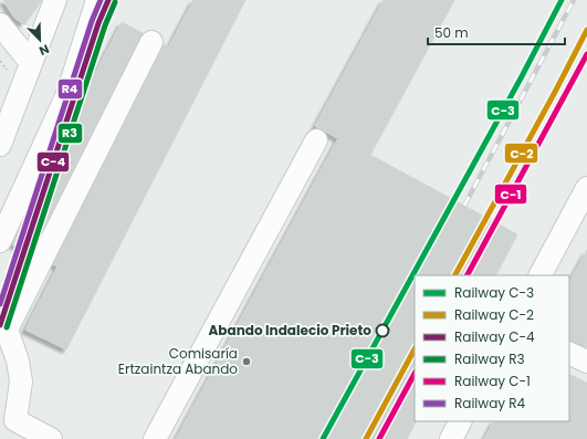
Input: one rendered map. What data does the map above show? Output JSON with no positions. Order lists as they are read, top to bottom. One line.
{"places":["Abando Indalecio Prieto","Comisaría Ertzaintza Abando"],"lines":["rail line C-3","rail line C-4","rail line R4","rail line R3","rail line C-2","rail line C-1"],"legend":["Railway C-3","Railway C-2","Railway C-4","Railway R3","Railway C-1","Railway R4"],"scale_bar":"50 m","north":"bottom right"}
